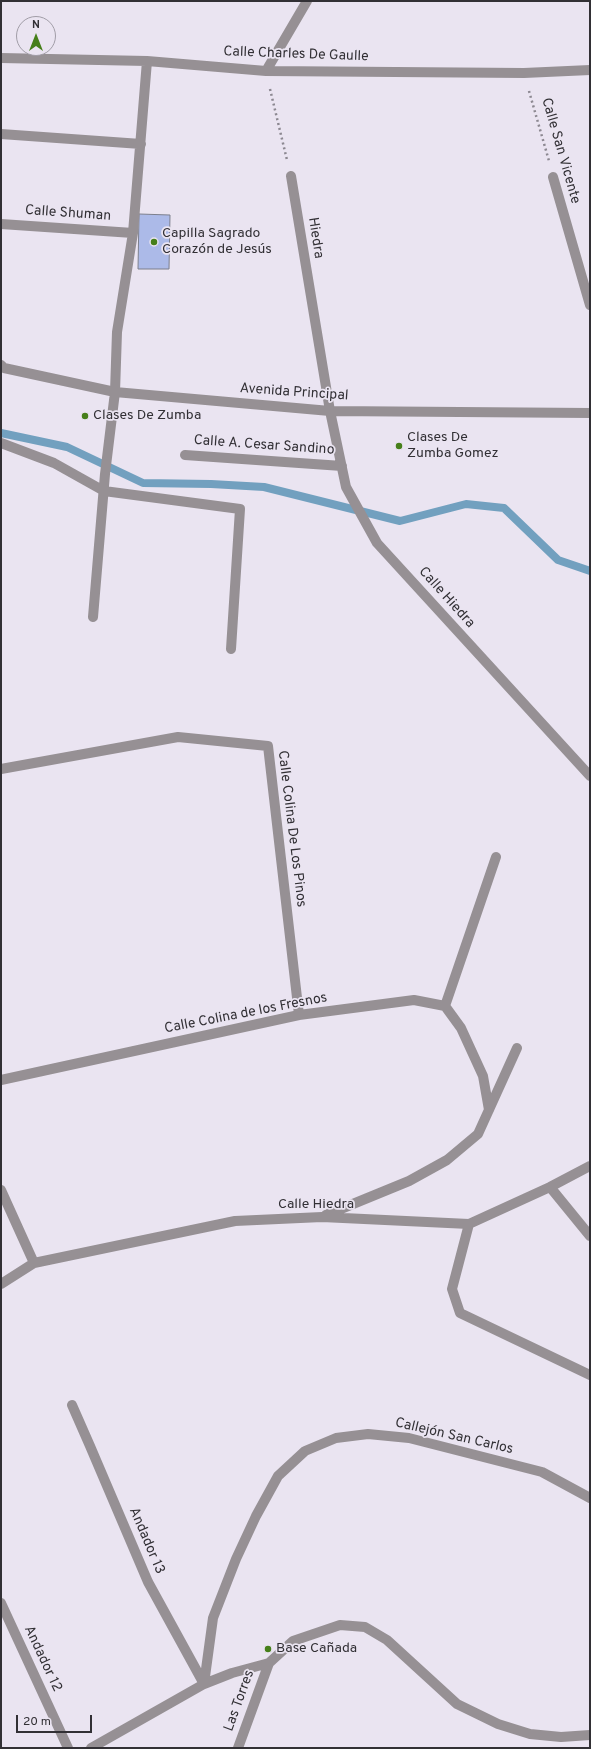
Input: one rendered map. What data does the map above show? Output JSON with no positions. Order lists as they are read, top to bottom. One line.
{"streets":{"street":["Calle Charles De Gaulle","Calle San Vicente","Calle Shuman","Hiedra","Avenida Principal","Calle A. Cesar Sandino","Calle Hiedra","Calle Colina De Los Pinos","Calle Colina de los Fresnos","Callejón San Carlos","Andador 13","Andador 12","Las Torres"]},"crossings":[["Calle Charles De Gaulle","Calle San Vicente"],["Hiedra","Avenida Principal"],["Hiedra","Calle Hiedra"],["Avenida Principal","Calle Hiedra"],["Calle A. Cesar Sandino","Calle Hiedra"],["Calle Colina De Los Pinos","Calle Colina de los Fresnos"],["Callejón San Carlos","Andador 13"]],"places":["Capilla Sagrado Corazón de Jesús","Clases De Zumba","Clases De Zumba Gomez","Base Cañada"],"scale_bar":"20 m","north":"top"}
